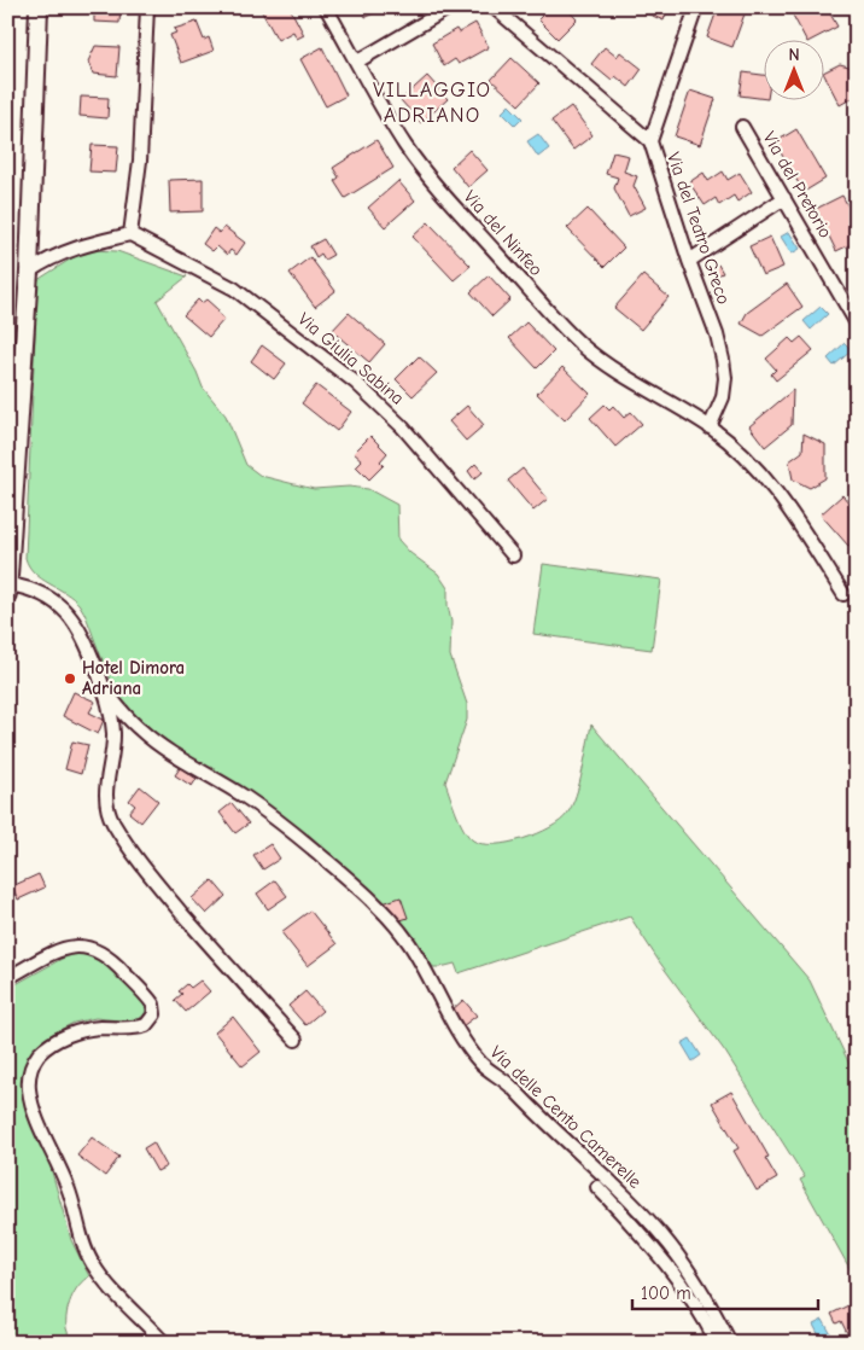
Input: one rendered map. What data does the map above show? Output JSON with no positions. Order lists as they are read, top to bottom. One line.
{"streets":{"street":["Via del Pretorio","Via del Teatro Greco","Via del Ninfeo","Via Giulia Sabina","Via delle Cento Camerelle"]},"crossings":[["Via del Teatro Greco","Via del Ninfeo"]],"districts":["VILLAGGIO ADRIANO"],"places":["Hotel Dimora Adriana"],"scale_bar":"100 m","north":"top"}
